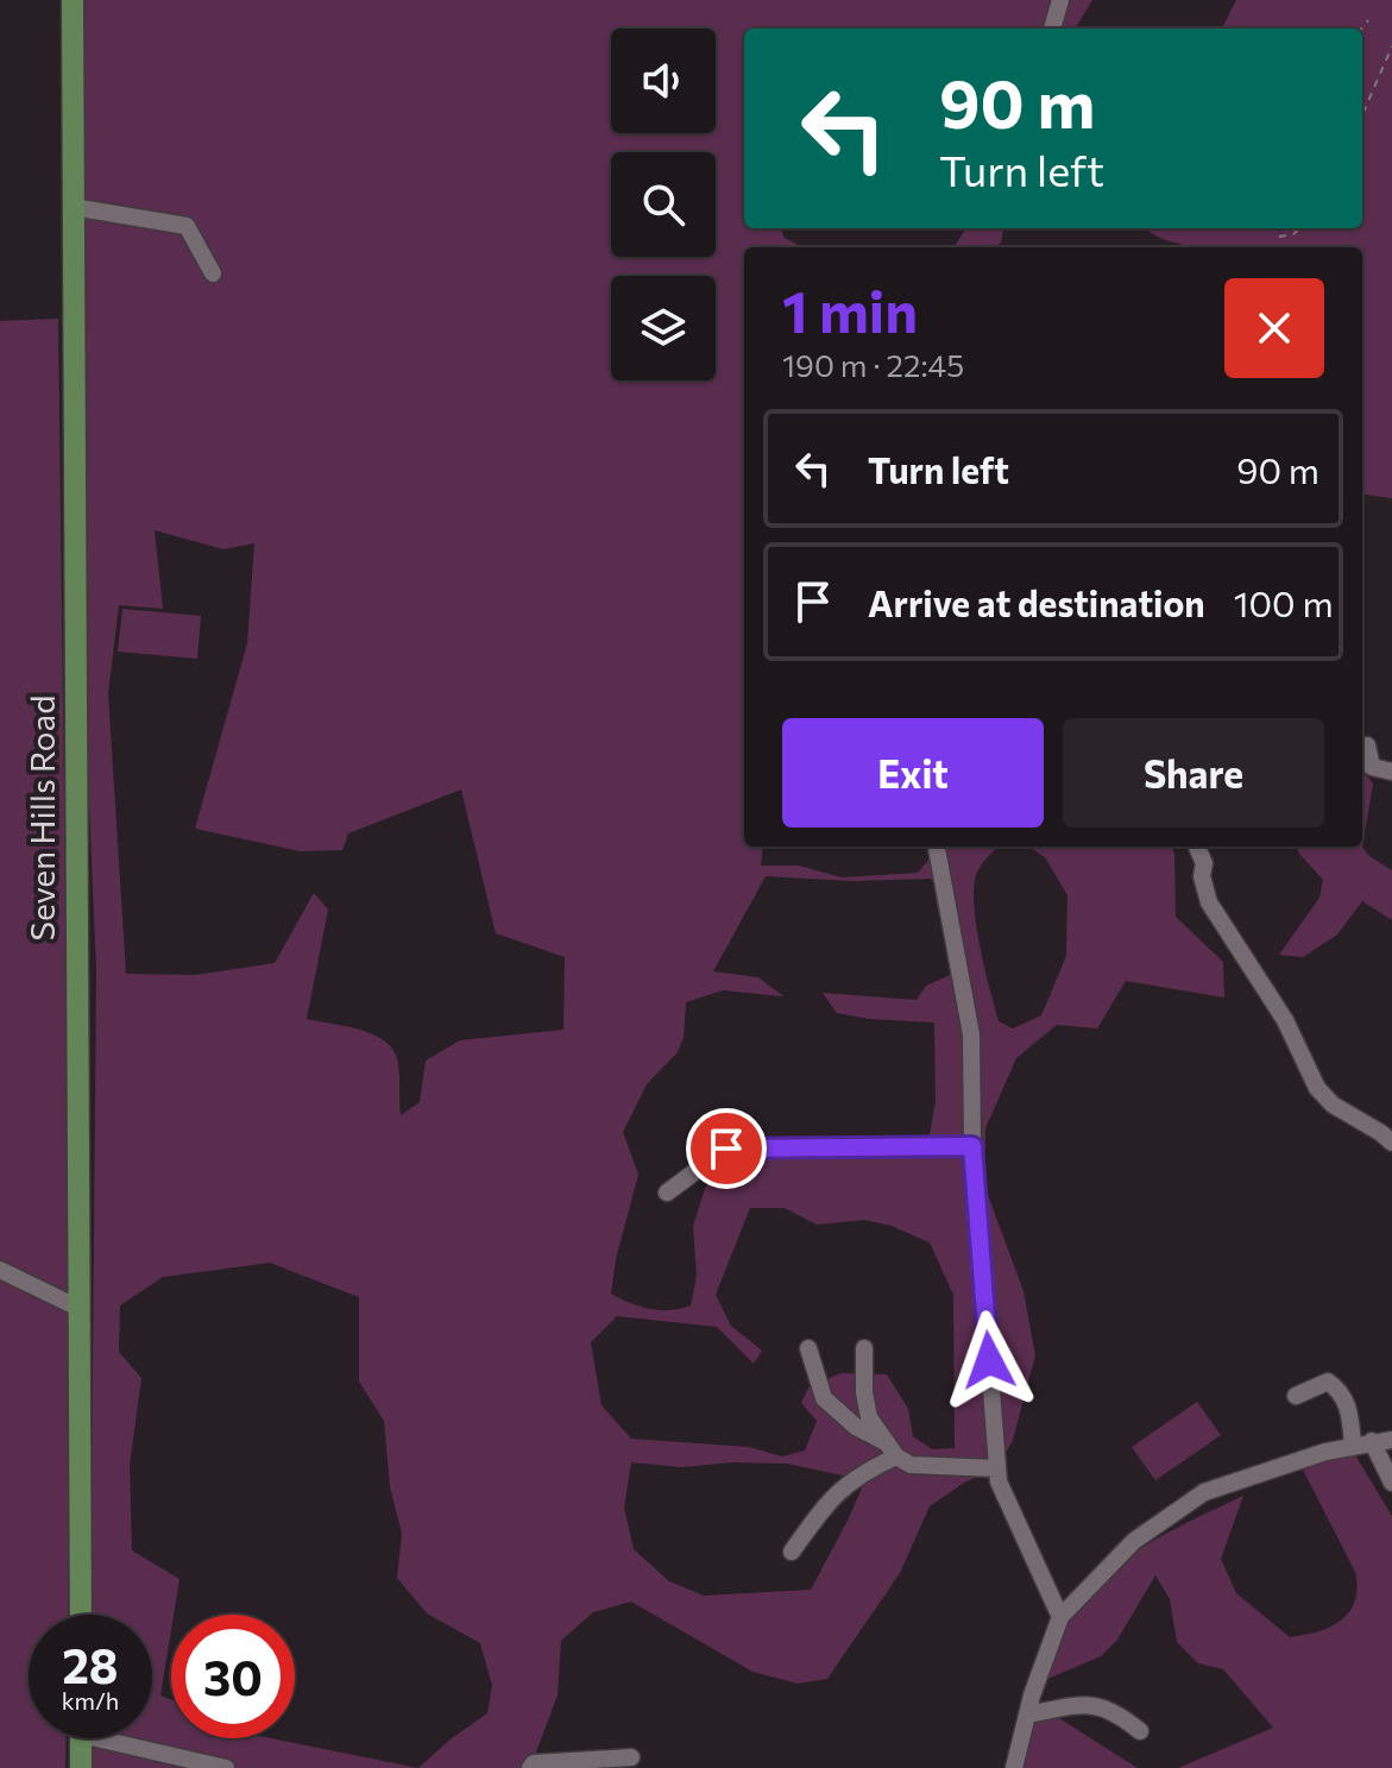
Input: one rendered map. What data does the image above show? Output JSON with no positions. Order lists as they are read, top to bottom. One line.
{"streets":{"main road":["Seven Hills Road"]},"page":{"turn":["90 m","Turn left"],"heading":["1 min","190 m · 22:45"],"list":[{"name":"Turn left","value":"90 m"},{"name":"Arrive at destination","value":"100 m"}],"buttons":["Exit","Share"],"speed":"28 km/h","limit":"30"}}
